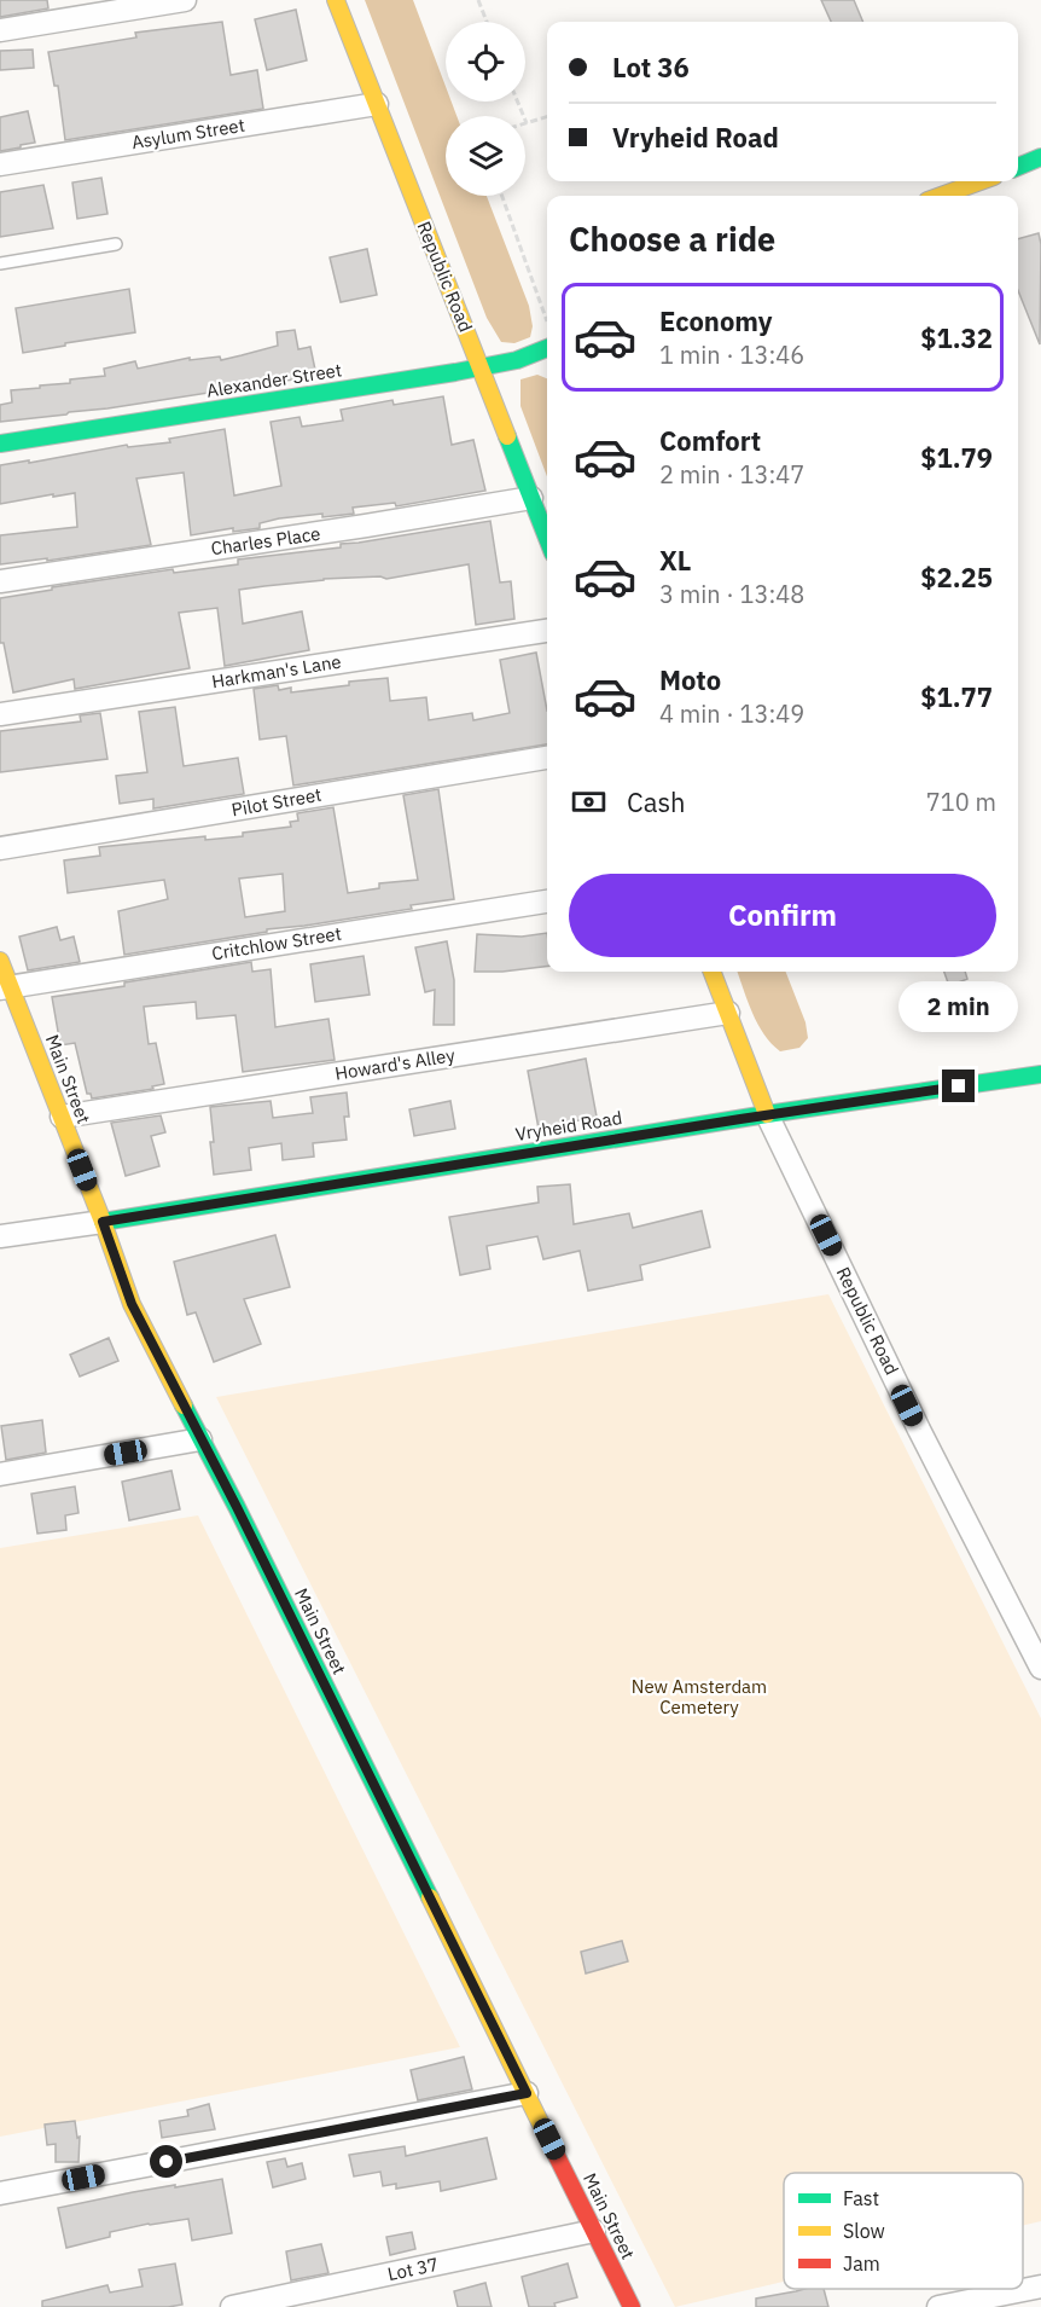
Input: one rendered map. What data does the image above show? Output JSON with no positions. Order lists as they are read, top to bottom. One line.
{"streets":{"street":["Asylum Street","Republic Road","Alexander Street","Charles Place","Harkman's Lane","Pilot Street","Critchlow Street","Howard's Alley","Main Street","Vryheid Road","Lot 37"]},"crossings":[["Asylum Street","Republic Road"],["Republic Road","Alexander Street"],["Republic Road","Charles Place"],["Republic Road","Howard's Alley"],["Republic Road","Vryheid Road"],["Critchlow Street","Main Street"],["Howard's Alley","Main Street"],["Main Street","Vryheid Road"],["Main Street","Lot 37"]],"parks":["New Amsterdam Cemetery"],"legend":["Fast","Slow","Jam"],"page":{"banner":["Lot 36","Vryheid Road"],"heading":"Choose a ride","list":[{"name":"Economy","note":"1 min · 13:46","value":"$1.32"},{"name":"Comfort","note":"2 min · 13:47","value":"$1.79"},{"name":"XL","note":"3 min · 13:48","value":"$2.25"},{"name":"Moto","note":"4 min · 13:49","value":"$1.77"}],"pay":["Cash","710 m"],"buttons":"Confirm","bubble":"2 min"}}
